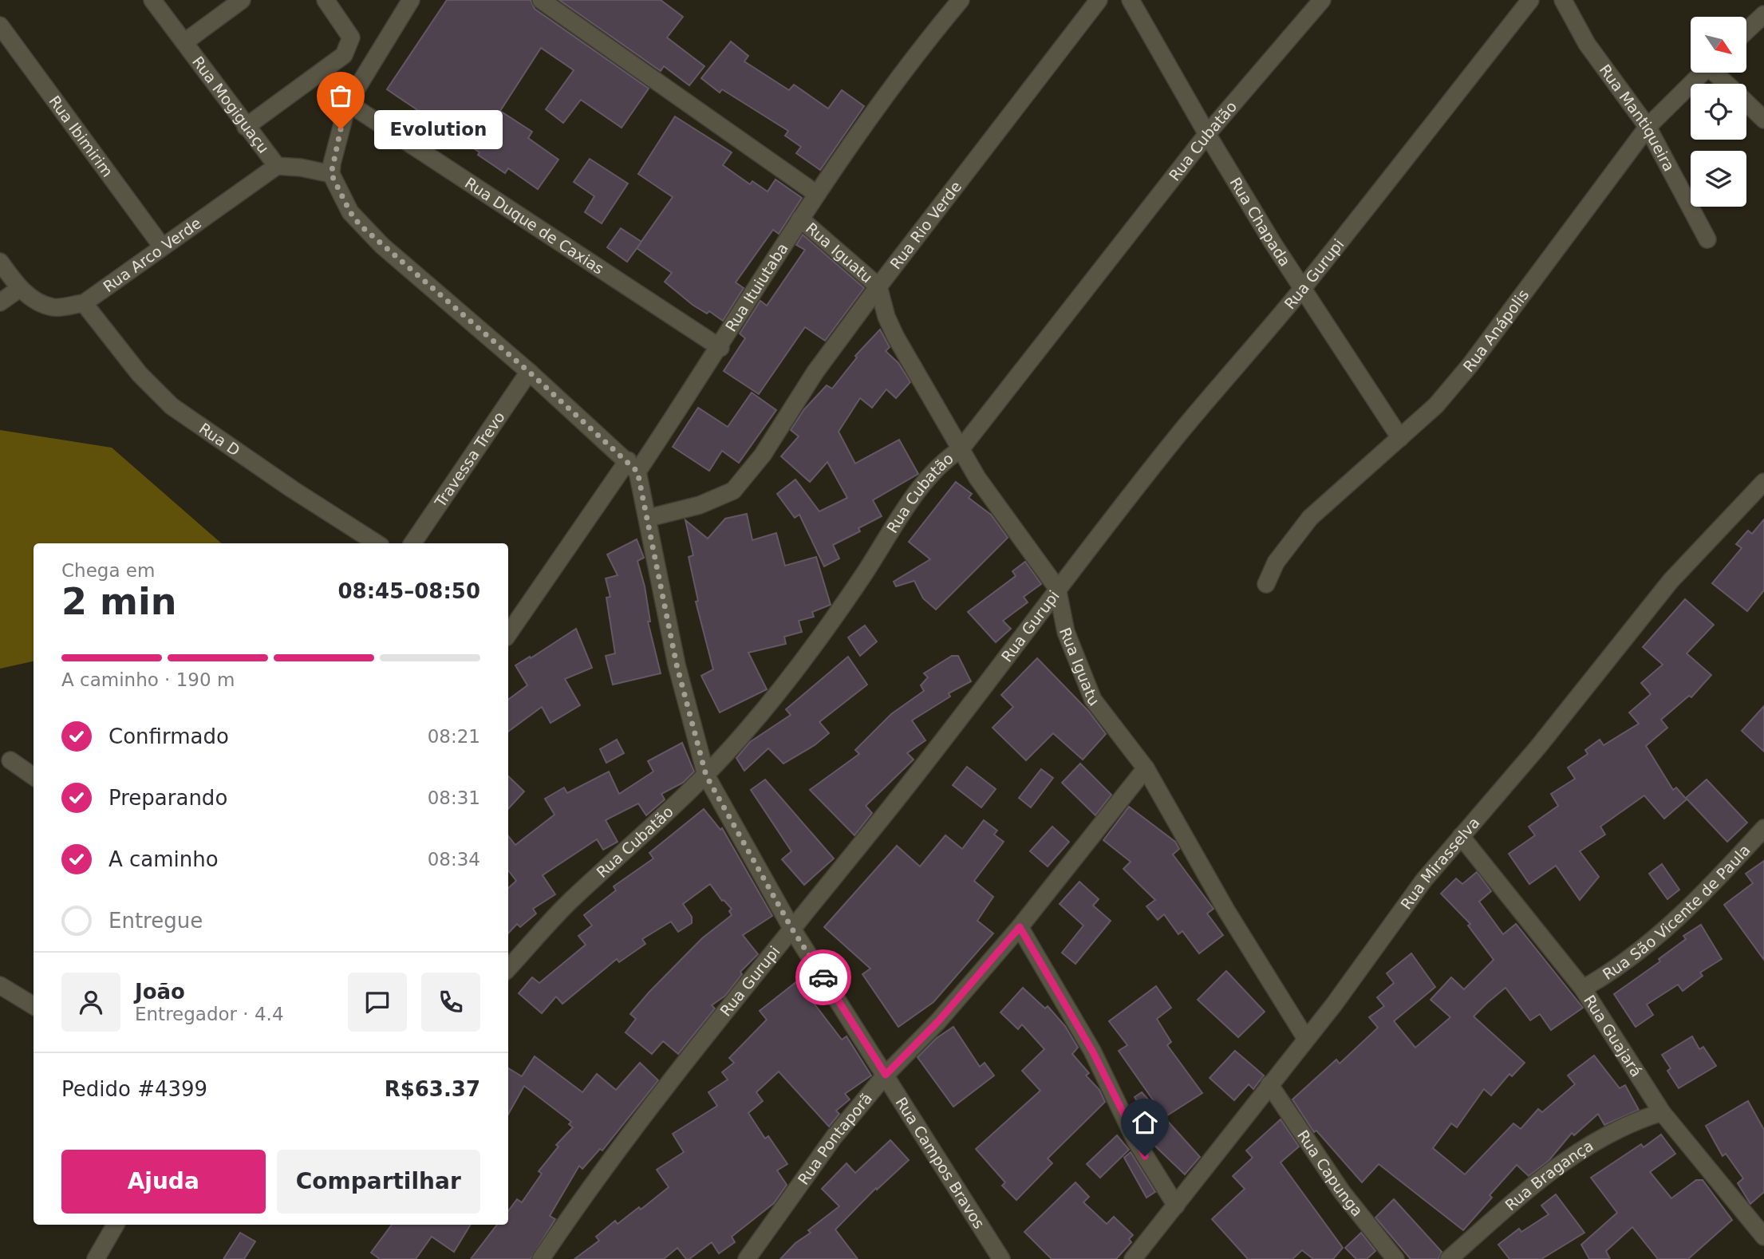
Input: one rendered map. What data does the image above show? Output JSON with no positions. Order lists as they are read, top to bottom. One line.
{"streets":{"street":["Rua Mogiguaçu","Rua Mantiqueira","Rua Ibimirim","Rua Cubatão","Rua Chapada","Rua Duque de Caxias","Rua Rio Verde","Rua Iguatu","Rua Arco Verde","Rua Gurupi","Rua Ituiutaba","Rua Anápolis","Rua D","Travessa Trevo","Rua Mirasselva","Rua São Vicente de Paula","Rua Guajará","Rua Pontaporã","Rua Campos Bravos","Rua Capunga","Rua Bragança"]},"crossings":[["Rua Mogiguaçu","Rua Arco Verde"],["Rua Mantiqueira","Rua Anápolis"],["Rua Ibimirim","Rua Arco Verde"],["Rua Cubatão","Rua Chapada"],["Rua Cubatão","Rua Iguatu"],["Rua Cubatão","Rua Campos Bravos"],["Rua Chapada","Rua Gurupi"],["Rua Chapada","Rua Anápolis"],["Rua Duque de Caxias","Rua Ituiutaba"],["Rua Rio Verde","Rua Iguatu"],["Rua Rio Verde","Rua Campos Bravos"],["Rua Iguatu","Rua Gurupi"],["Rua Iguatu","Rua Ituiutaba"],["Rua Iguatu","Rua Mirasselva"],["Rua Iguatu","Rua Pontaporã"],["Rua Arco Verde","Rua D"],["Rua Gurupi","Rua Campos Bravos"],["Rua Ituiutaba","Rua Campos Bravos"],["Rua Mirasselva","Rua Guajará"],["Rua Mirasselva","Rua Capunga"],["Rua São Vicente de Paula","Rua Guajará"],["Rua Guajará","Rua Bragança"],["Rua Pontaporã","Rua Campos Bravos"]],"places":["Evolution"],"north":"bottom right","page":{"bubble":"Evolution","heading":["2 min","Chega em","08:45–08:50"],"panel":["João","Entregador · 4.4","Pedido #4399","R$63.37"],"bar":"A caminho · 190 m","list":[["Confirmado","08:21"],["Preparando","08:31"],["A caminho","08:34"],"Entregue"],"buttons":["Ajuda","Compartilhar"]}}
